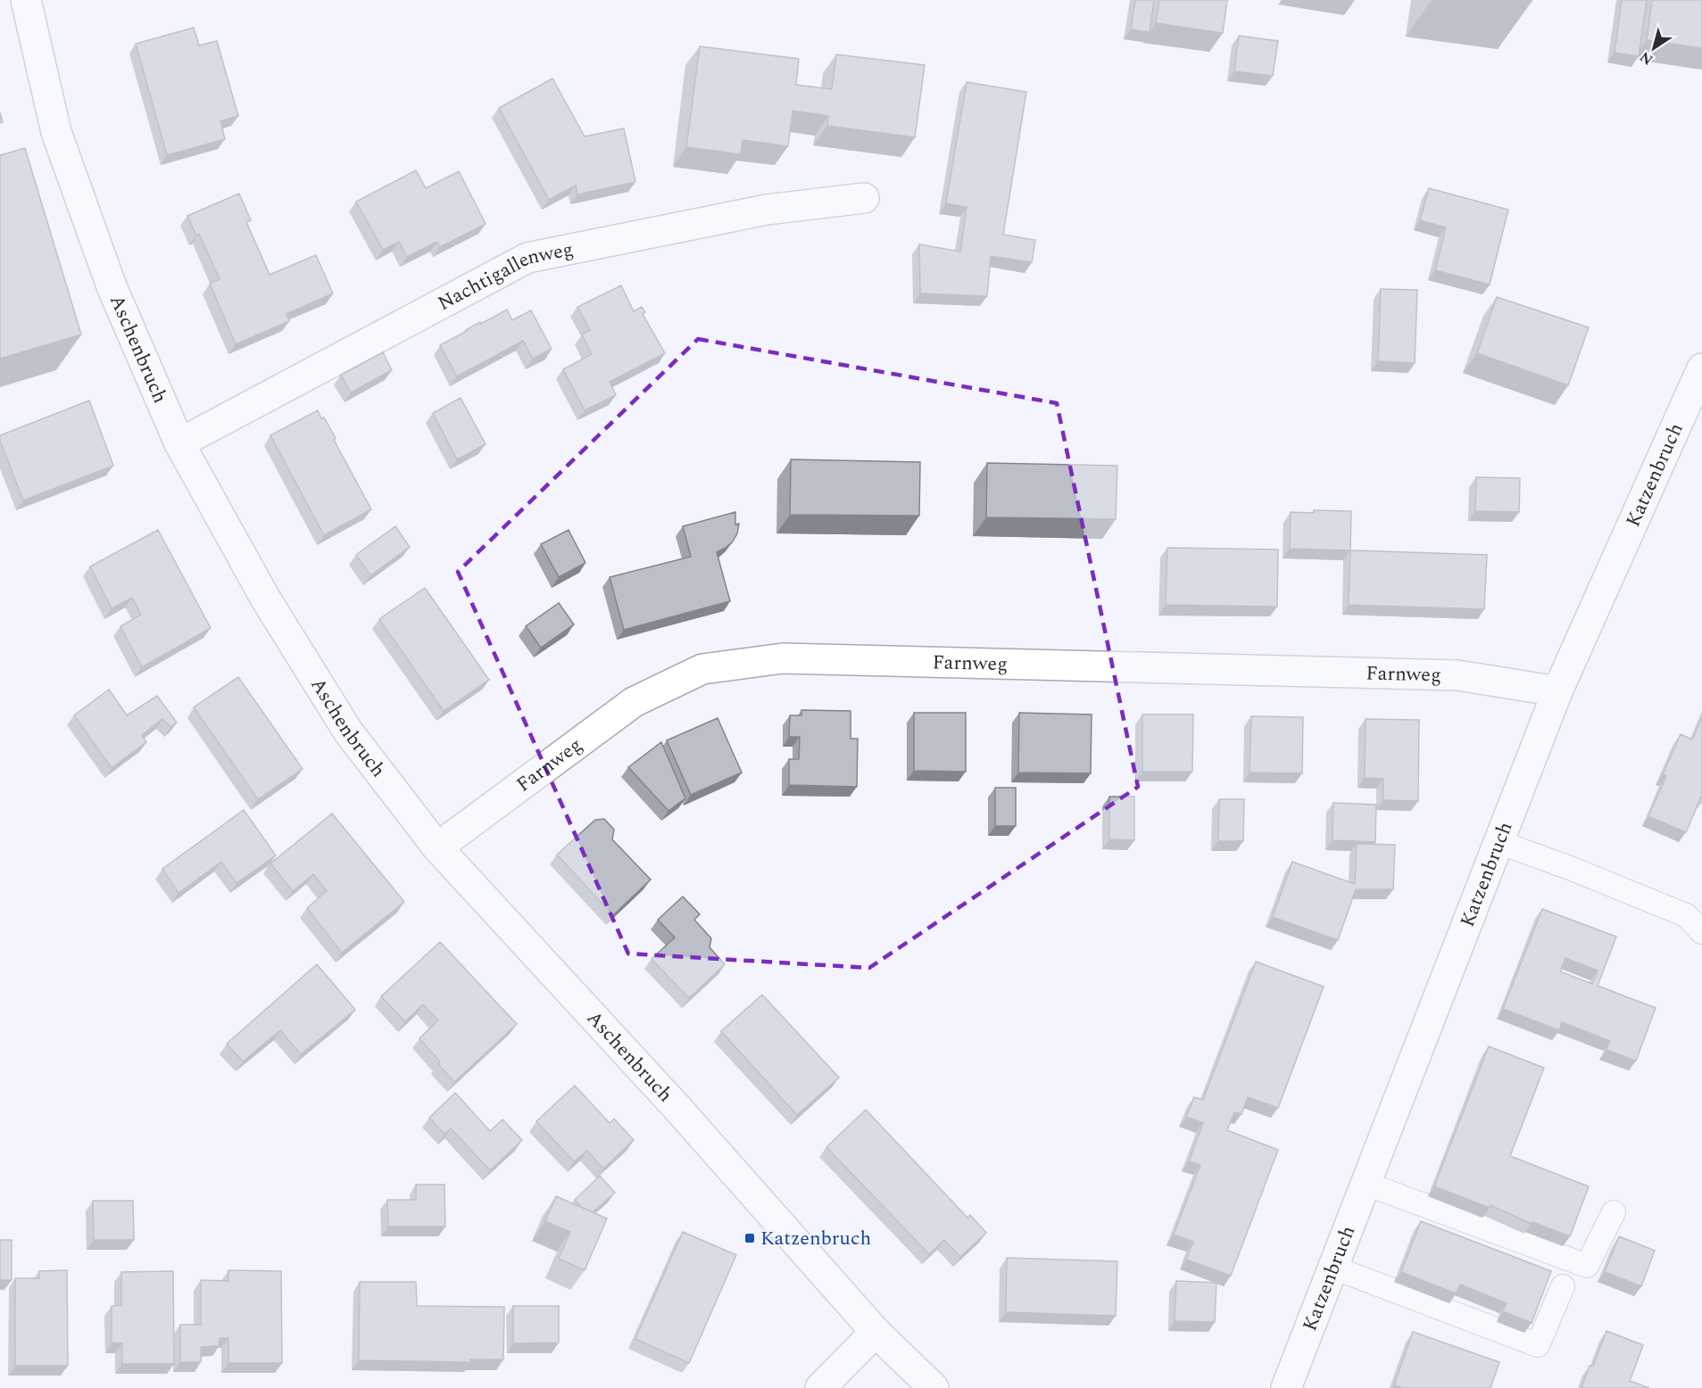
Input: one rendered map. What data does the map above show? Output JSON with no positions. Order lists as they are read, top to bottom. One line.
{"streets":{"street":["Nachtigallenweg","Aschenbruch","Katzenbruch","Farnweg"]},"crossings":[["Nachtigallenweg","Aschenbruch"],["Aschenbruch","Farnweg"],["Katzenbruch","Farnweg"]],"places":{"transit":["Katzenbruch"]},"north":"bottom left"}
